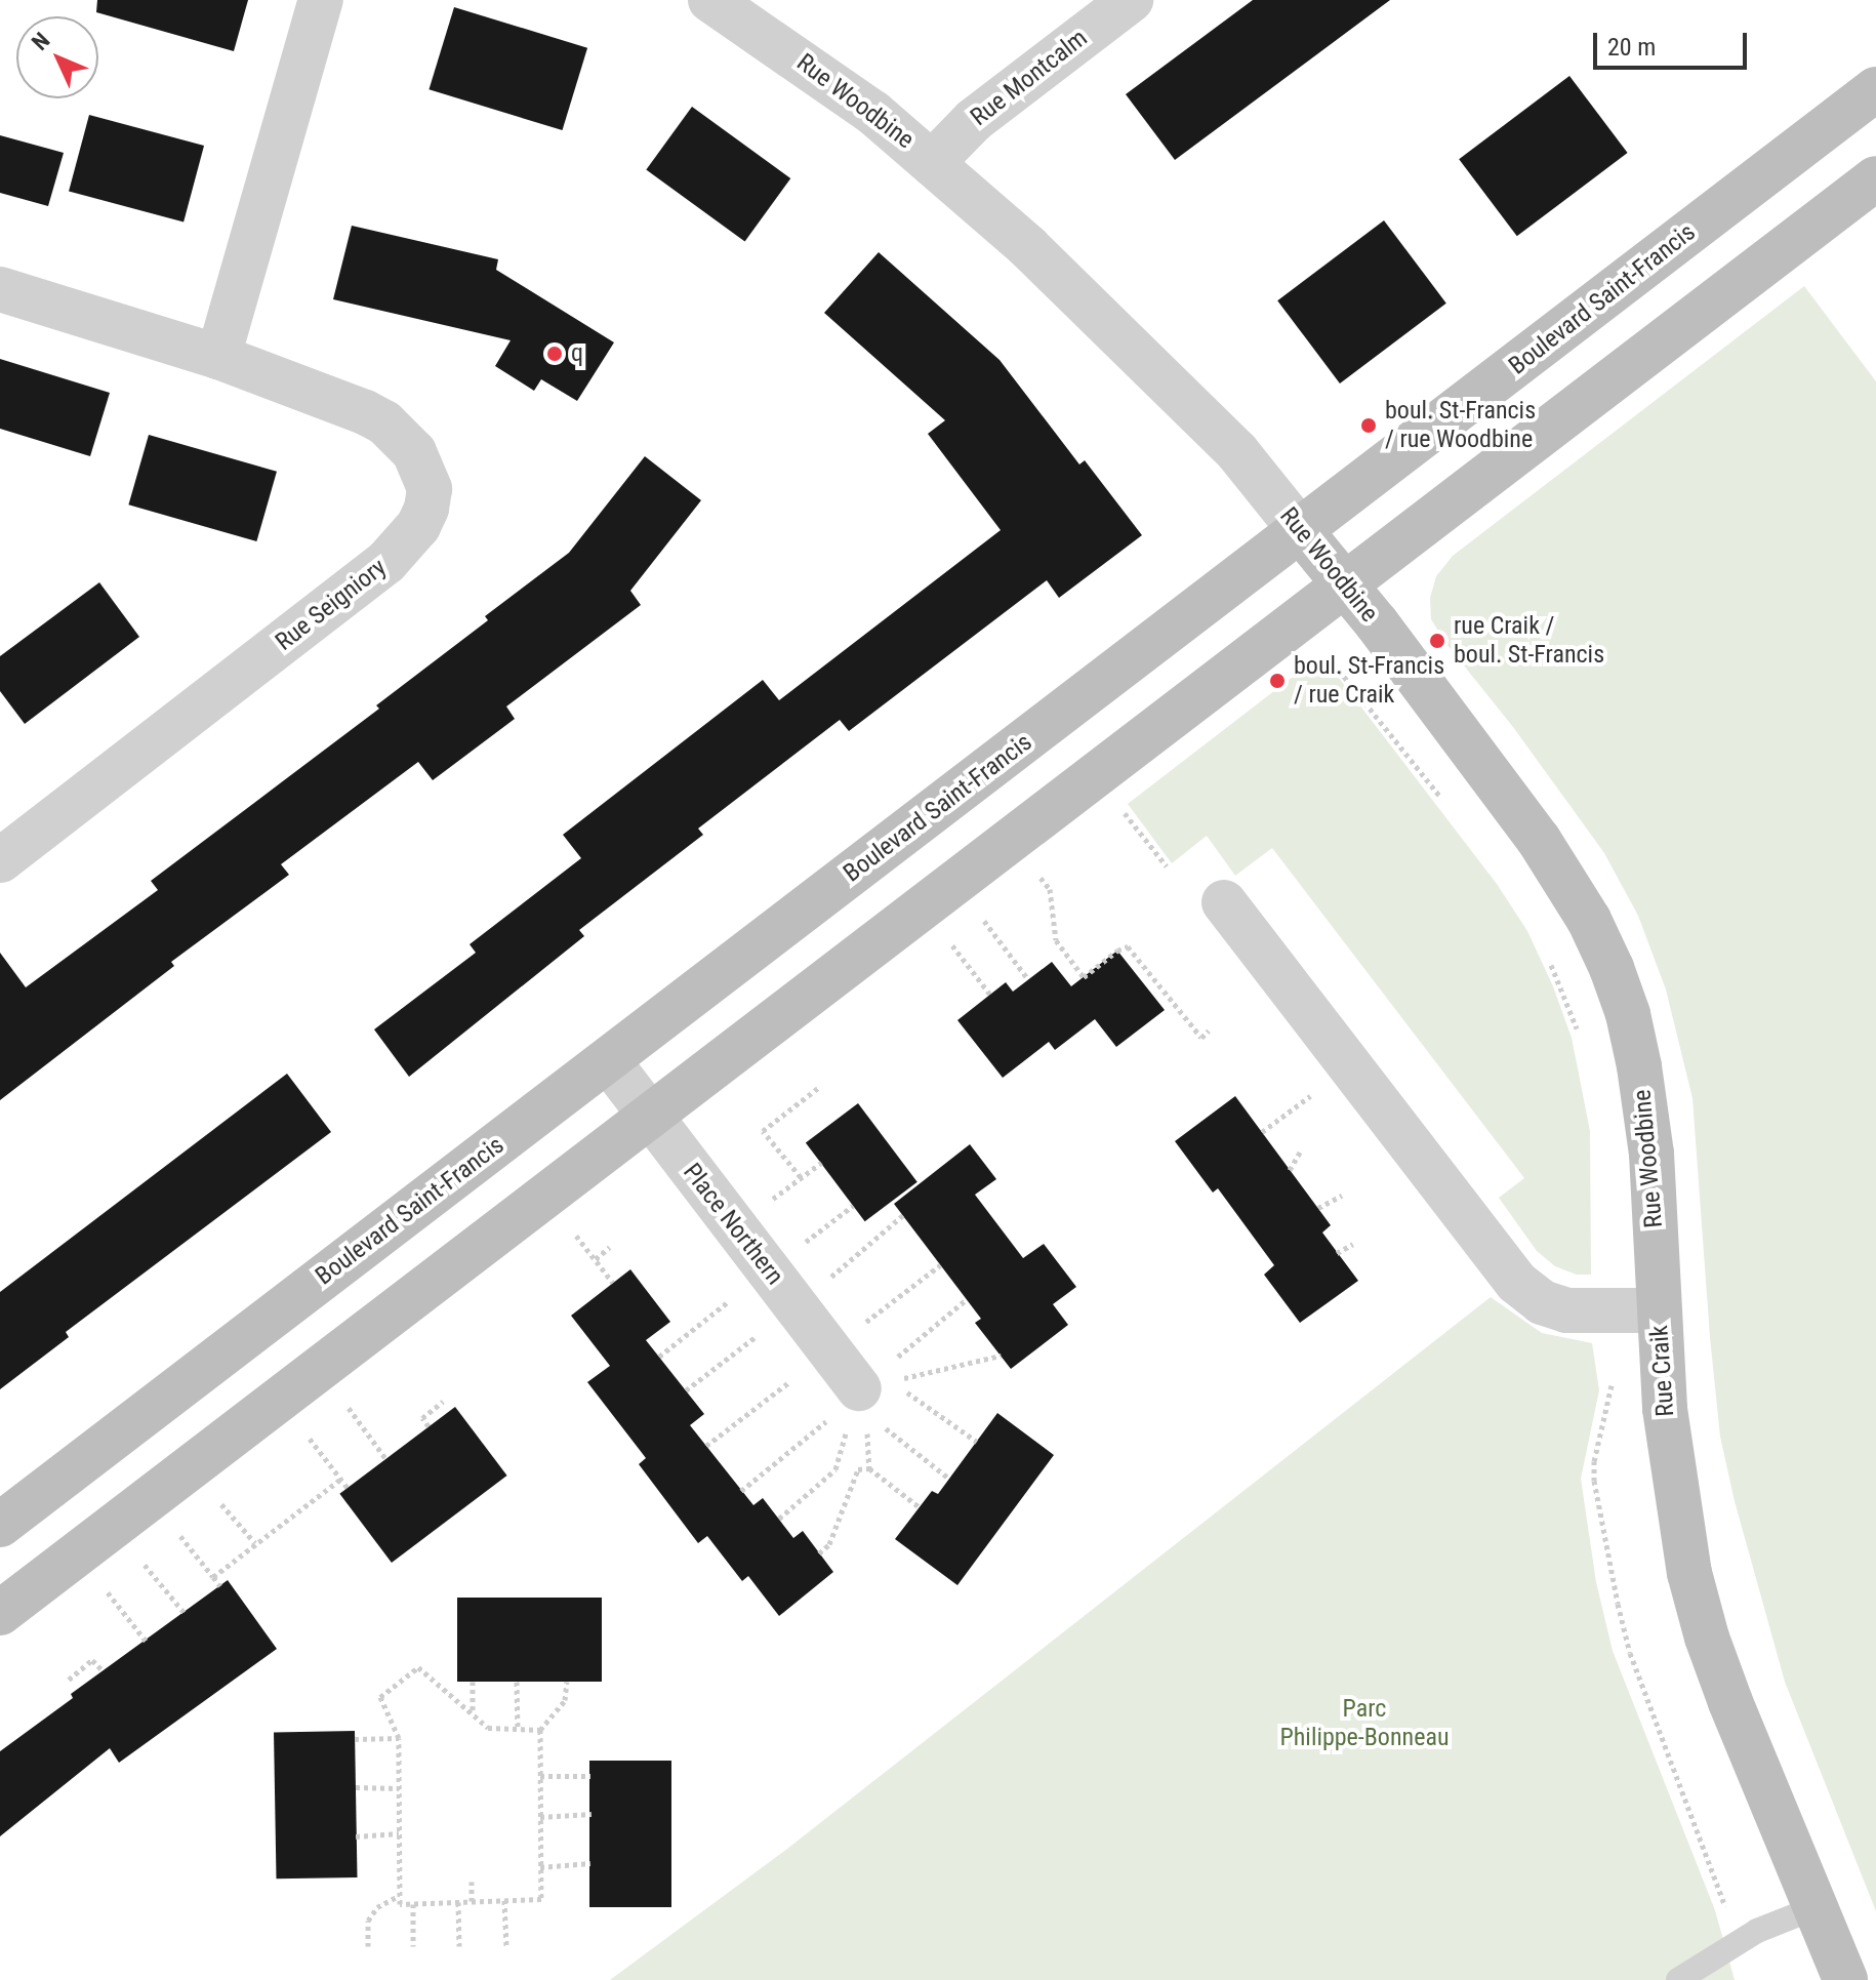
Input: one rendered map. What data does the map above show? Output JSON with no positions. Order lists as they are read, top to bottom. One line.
{"streets":{"street":["Rue Montcalm","Rue Woodbine","Boulevard Saint-Francis","Rue Seigniory","Place Northern","Rue Craik"]},"crossings":[["Rue Montcalm","Rue Woodbine"],["Rue Woodbine","Boulevard Saint-Francis"],["Rue Woodbine","Rue Craik"],["Boulevard Saint-Francis","Place Northern"]],"parks":["Parc Philippe-Bonneau"],"places":["q","boul. St-Francis / rue Woodbine","rue Craik / boul. St-Francis","boul. St-Francis / rue Craik"],"scale_bar":"20 m","north":"top left"}
